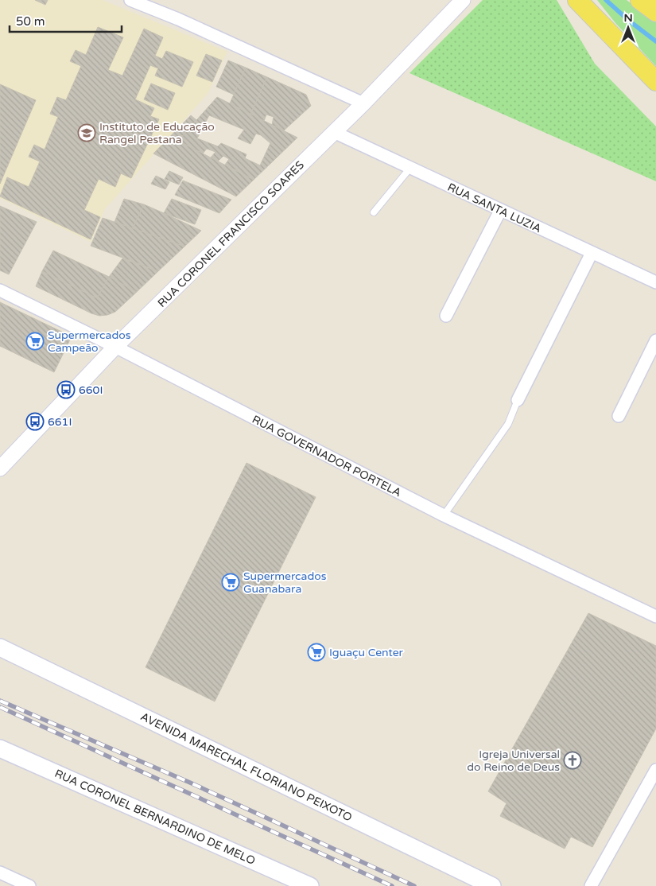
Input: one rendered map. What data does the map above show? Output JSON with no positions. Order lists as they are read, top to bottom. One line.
{"streets":{"main road":["AVENIDA MARECHAL FLORIANO PEIXOTO","RUA CORONEL BERNARDINO DE MELO"],"street":["RUA SANTA LUZIA","RUA CORONEL FRANCISCO SOARES","RUA GOVERNADOR PORTELA"]},"crossings":[["RUA SANTA LUZIA","RUA CORONEL FRANCISCO SOARES"],["RUA CORONEL FRANCISCO SOARES","RUA GOVERNADOR PORTELA"]],"places":{"school or university":["Instituto de Educação Rangel Pestana"],"supermarket":["Supermercados Campeão","Supermercados Guanabara","Iguaçu Center"],"bus stop":["660I","661I"],"church":["Igreja Universal do Reino de Deus"]},"scale_bar":"50 m","north":"top"}
